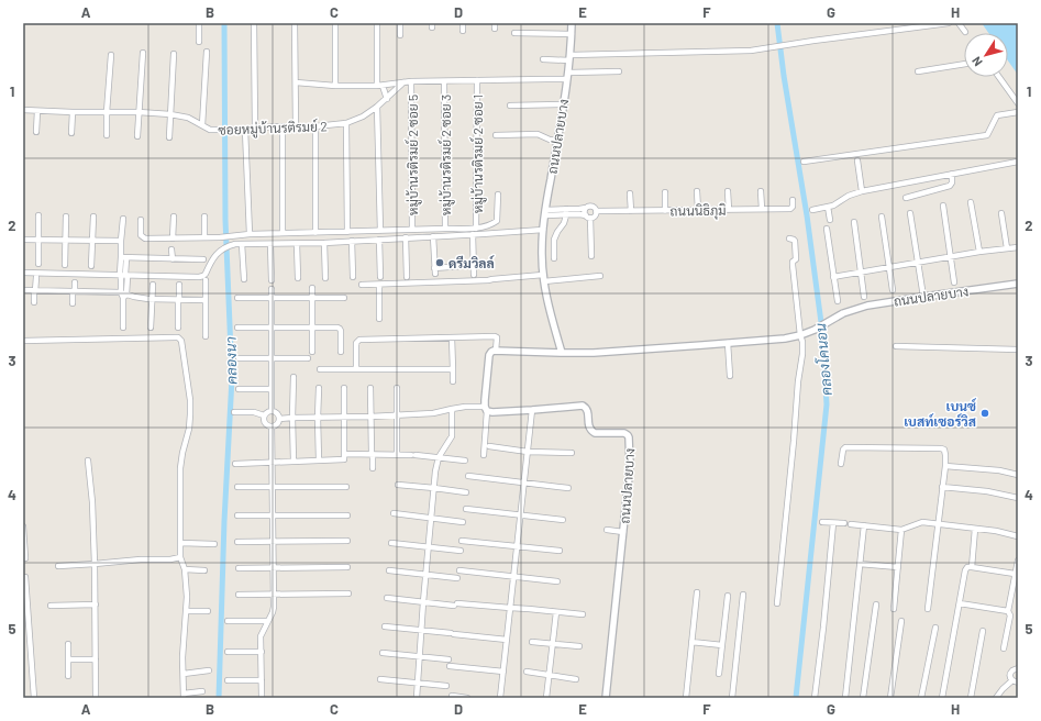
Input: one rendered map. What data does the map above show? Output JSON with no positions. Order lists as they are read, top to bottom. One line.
{"streets":{"street":["ซอยหมู่บ้านรติรมย์ 2","ถนนปลายบาง","หมู่บ้านรติรมย์ 2 ซอย 1","หมู่บ้านรติรมย์ 2 ซอย 5","หมู่บ้านรติรมย์ 2 ซอย 3","ถนนนิธิภุมิ"]},"water":["คลองโคนอน","คลองนา"],"places":["ดรีมวิลล์","เบนซ์ เบสท์เซอร์วิส"],"north":"bottom left","grid":{"columns":["A","B","C","D","E","F","G","H"],"rows":["1","2","3","4","5"]}}
